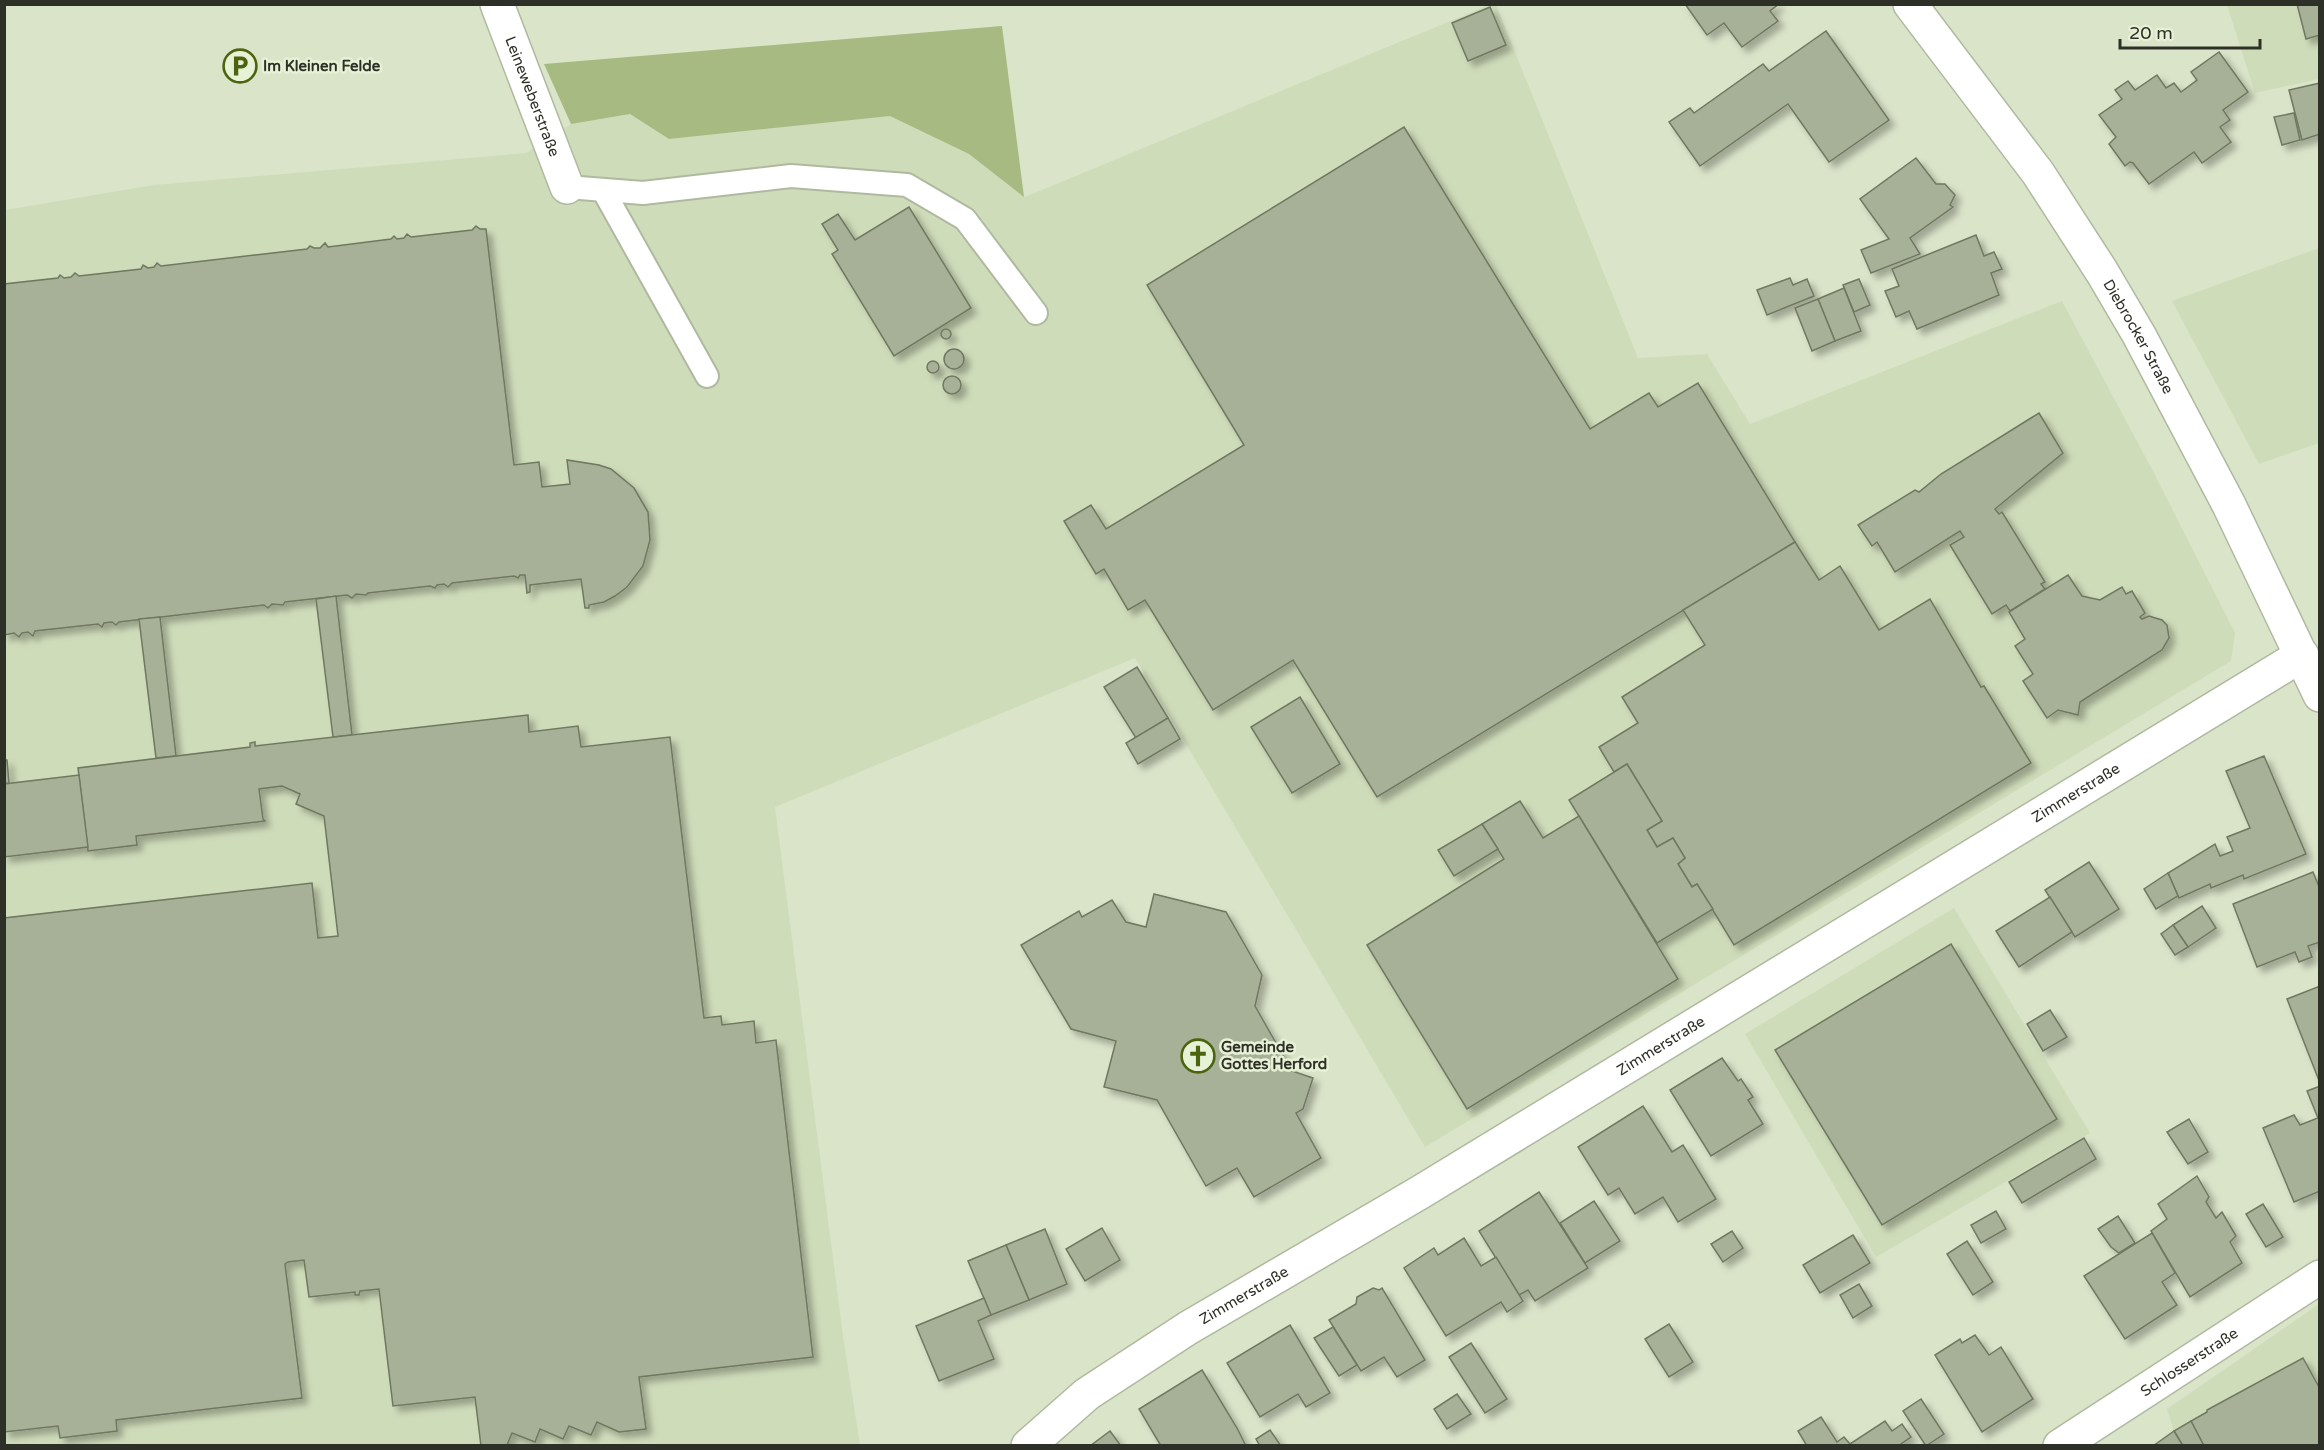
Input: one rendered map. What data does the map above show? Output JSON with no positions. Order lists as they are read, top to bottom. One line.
{"streets":{"street":["Leineweberstraße","Diebrocker Straße","Zimmerstraße","Schlosserstraße"]},"crossings":[["Diebrocker Straße","Zimmerstraße"]],"places":{"parking":["Im Kleinen Felde"],"church":["Gemeinde Gottes Herford"]},"scale_bar":"20 m"}
